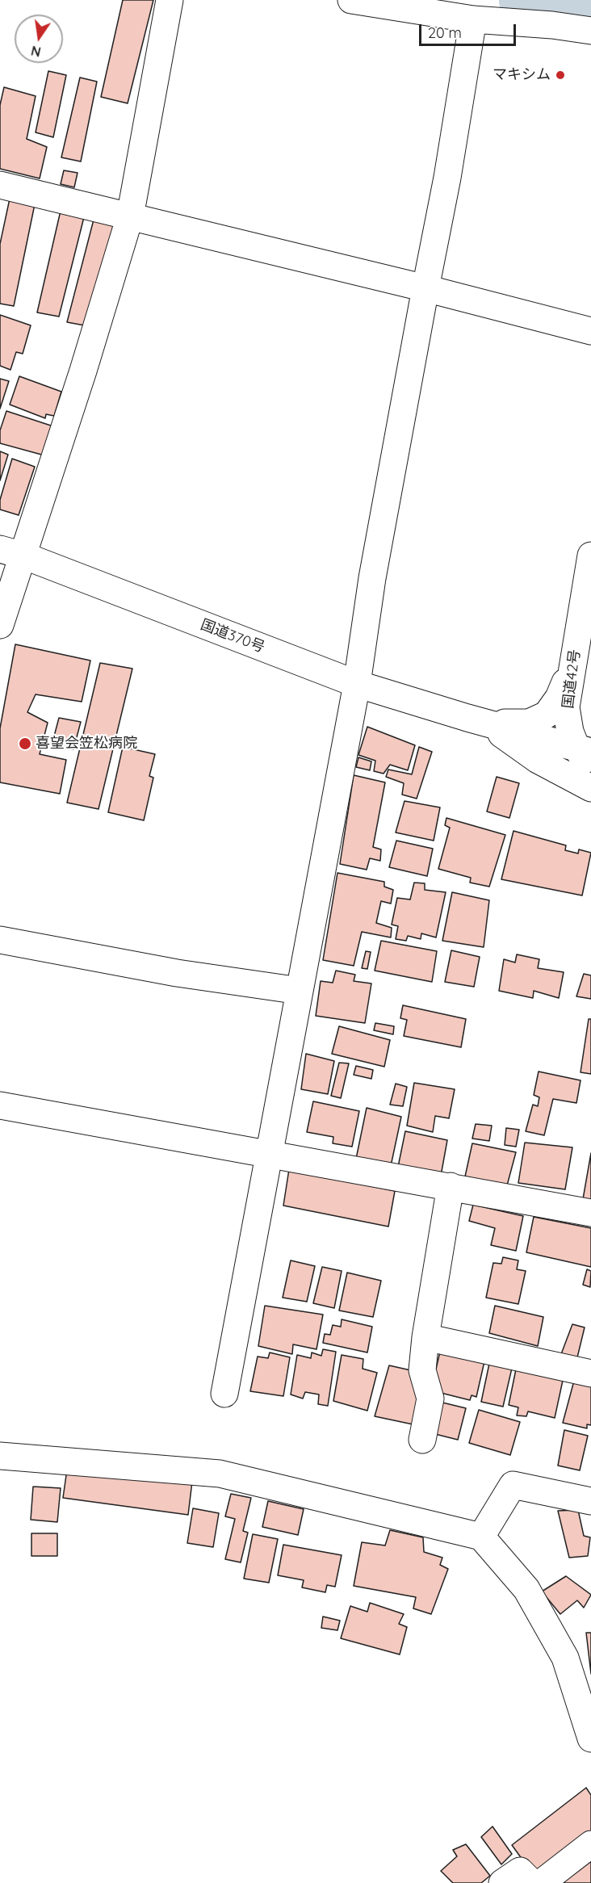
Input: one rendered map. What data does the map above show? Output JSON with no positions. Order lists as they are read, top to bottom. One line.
{"streets":{"main road":["国道370号","国道42号"]},"crossings":[["国道370号","国道42号"]],"places":["マキシム","喜望会笠松病院"],"scale_bar":"20 m","north":"bottom"}
